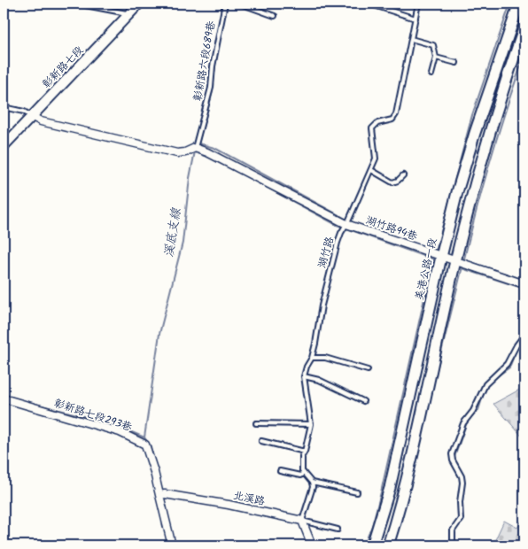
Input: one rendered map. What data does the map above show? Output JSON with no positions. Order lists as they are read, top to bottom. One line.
{"streets":{"main road":["美港公路一段"],"street":["彰新路七段","湖竹路94巷","彰新路七段293巷","北溪路"],"lane":["彰新路六段689巷","湖竹路"]},"crossings":[["彰新路六段689巷","湖竹路94巷"],["湖竹路94巷","湖竹路"],["湖竹路94巷","美港公路一段"],["彰新路七段293巷","北溪路"]],"water":["溪底支線"]}
